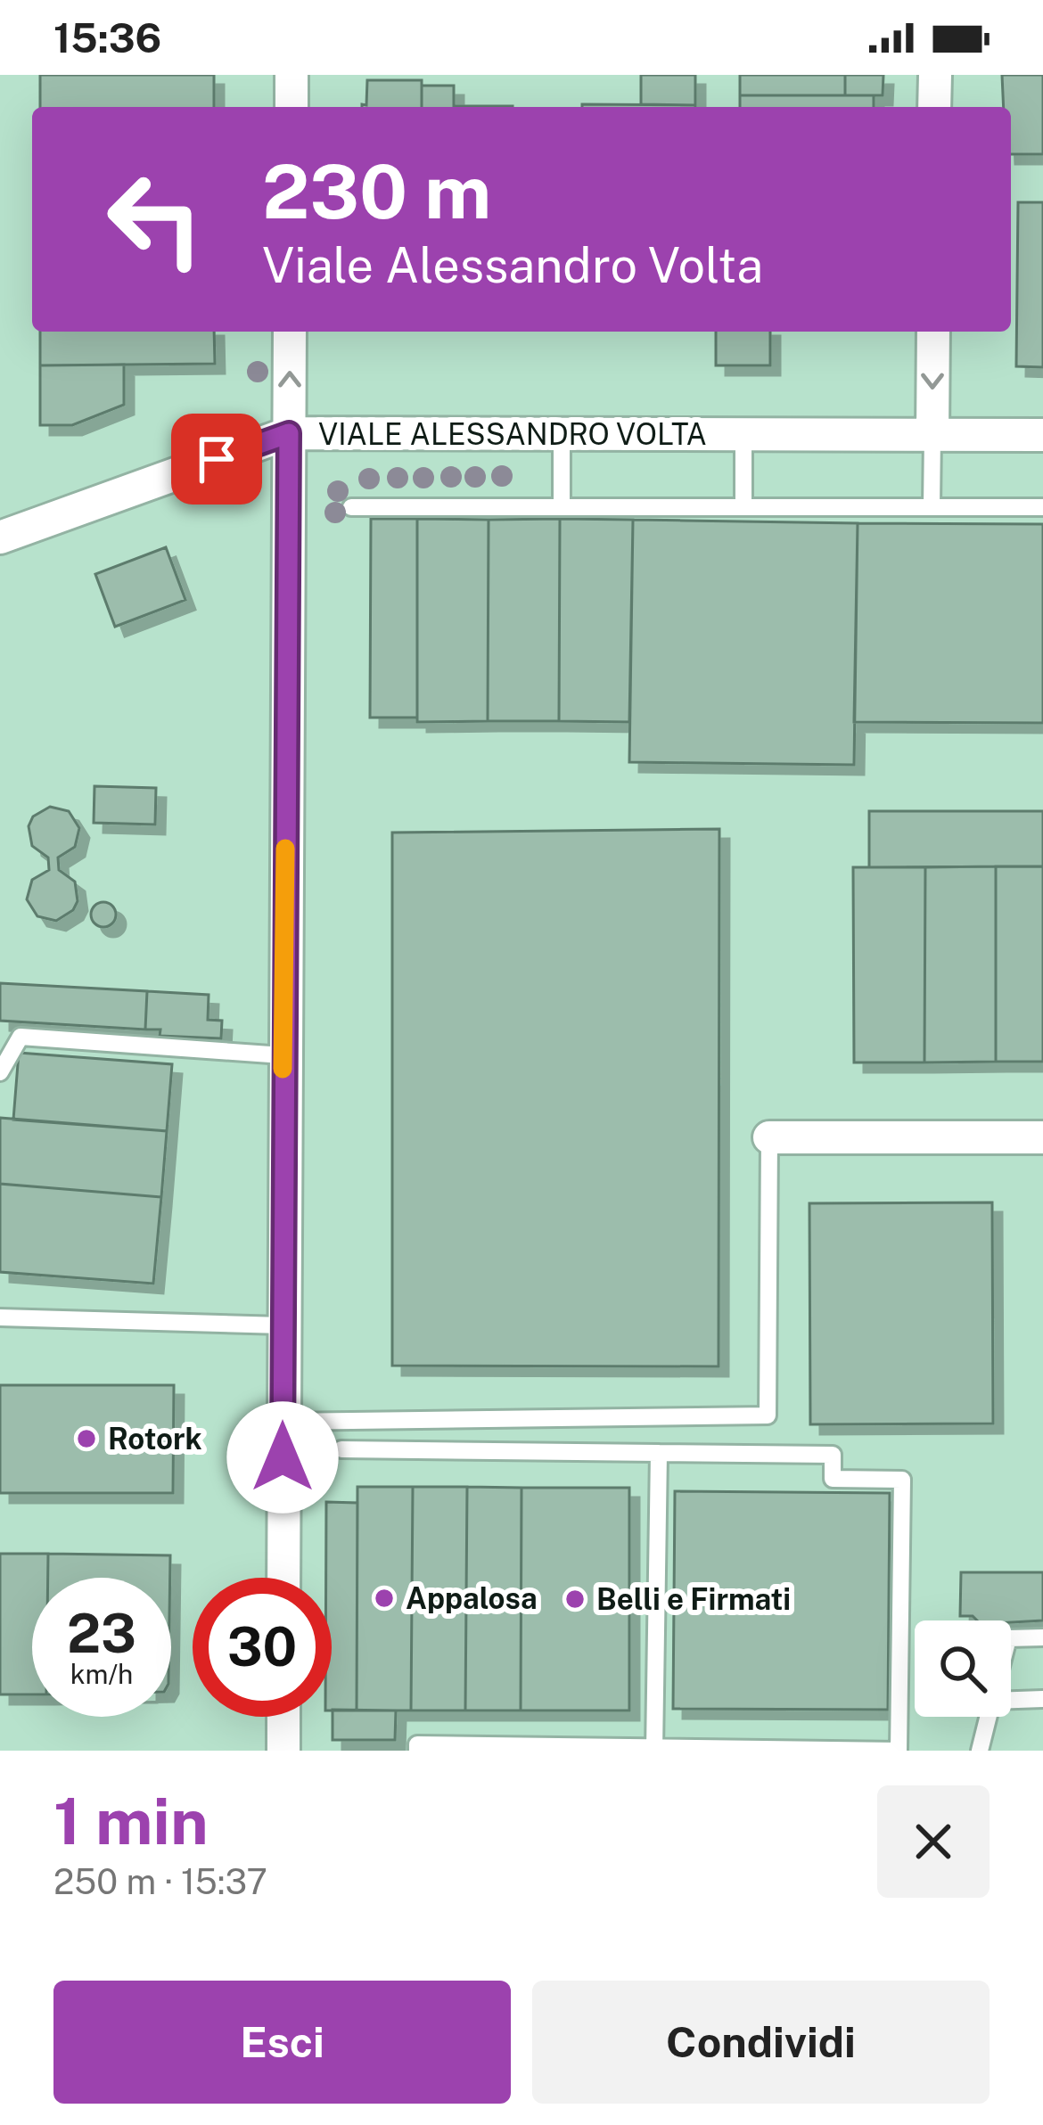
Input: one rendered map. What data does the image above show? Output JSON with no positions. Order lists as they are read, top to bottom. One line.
{"streets":{"street":["VIALE ALESSANDRO VOLTA"]},"places":["Rotork","Appalosa","Belli e Firmati"],"page":{"status":"15:36","turn":["230 m","Viale Alessandro Volta"],"speed":"23 km/h","limit":"30","heading":["1 min","250 m · 15:37"],"buttons":["Esci","Condividi"]}}
